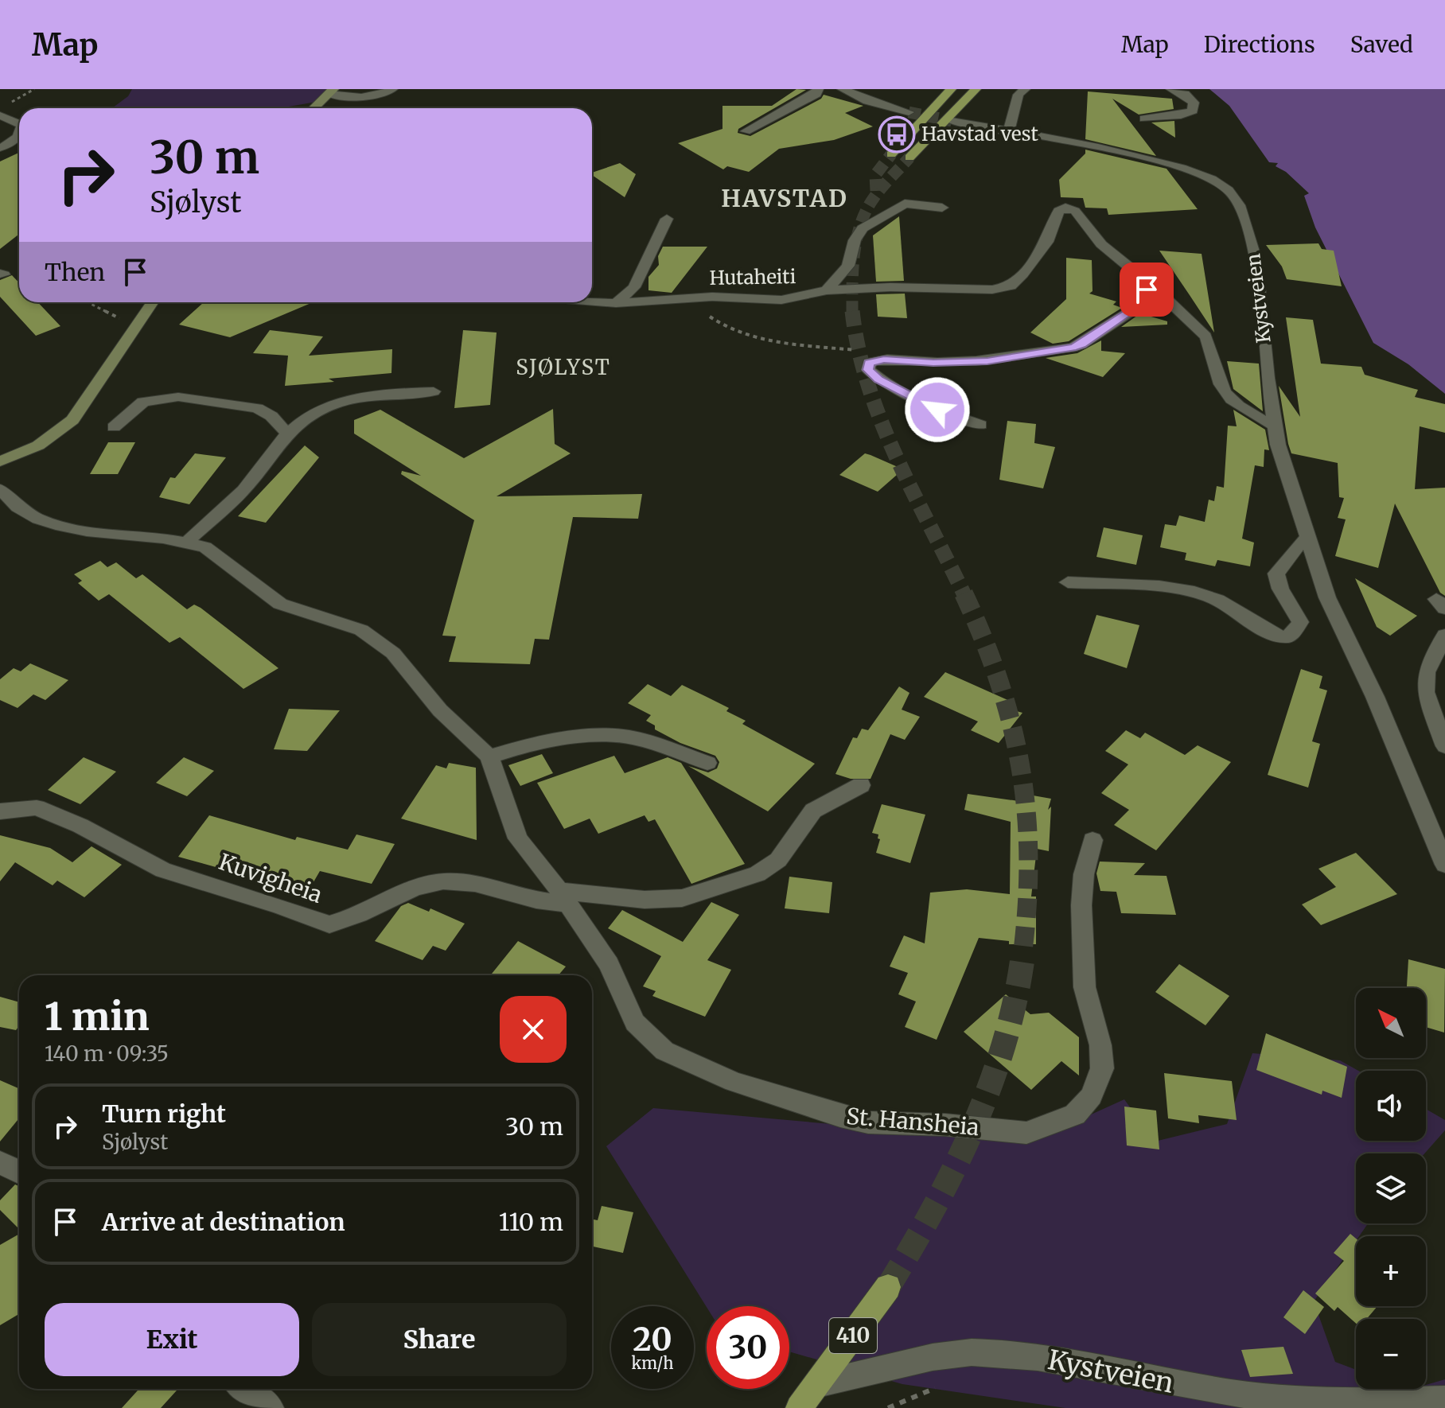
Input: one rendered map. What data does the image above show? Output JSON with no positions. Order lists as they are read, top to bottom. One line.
{"streets":{"main road":["410"],"street":["Hutaheiti","Kystveien","Kuvigheia","St. Hansheia"]},"crossings":[["Kystveien","410"],["Kuvigheia","St. Hansheia"]],"districts":["HAVSTAD","SJØLYST"],"places":{"bus stop":["Havstad vest"]},"north":"top left","page":{"header":"Map","nav":["Map","Directions","Saved"],"turn":["30 m","Sjølyst"],"then":"Then","heading":["1 min","140 m · 09:35"],"map_buttons":["+","−"],"list":[{"name":"Turn right","note":"Sjølyst","value":"30 m"},{"name":"Arrive at destination","value":"110 m"}],"buttons":["Exit","Share"],"speed":"20 km/h","limit":"30"}}
